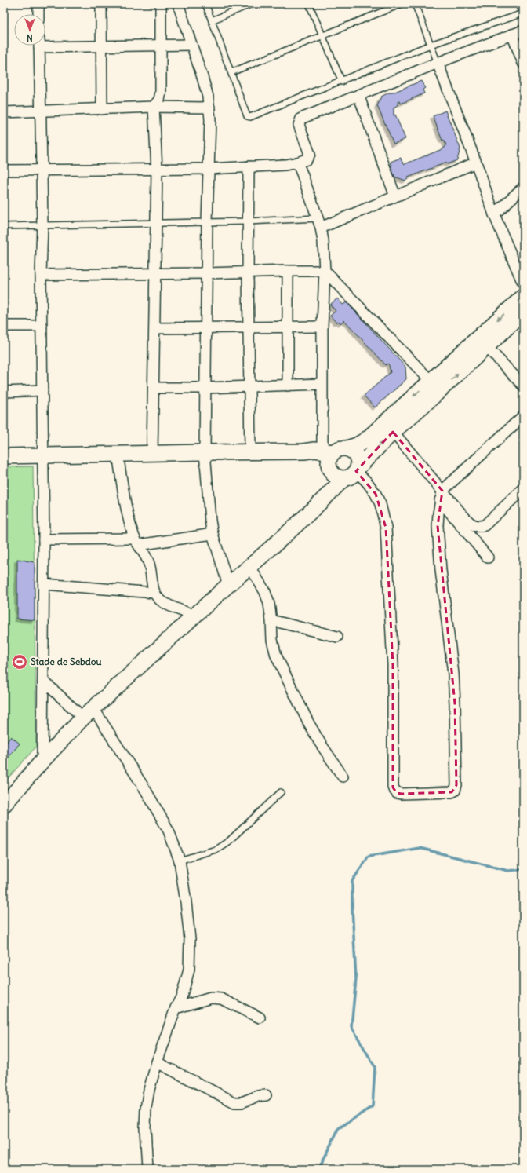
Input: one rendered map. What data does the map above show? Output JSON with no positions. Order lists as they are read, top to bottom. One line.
{"places":{"sports":["Stade de Sebdou"]},"north":"bottom"}
